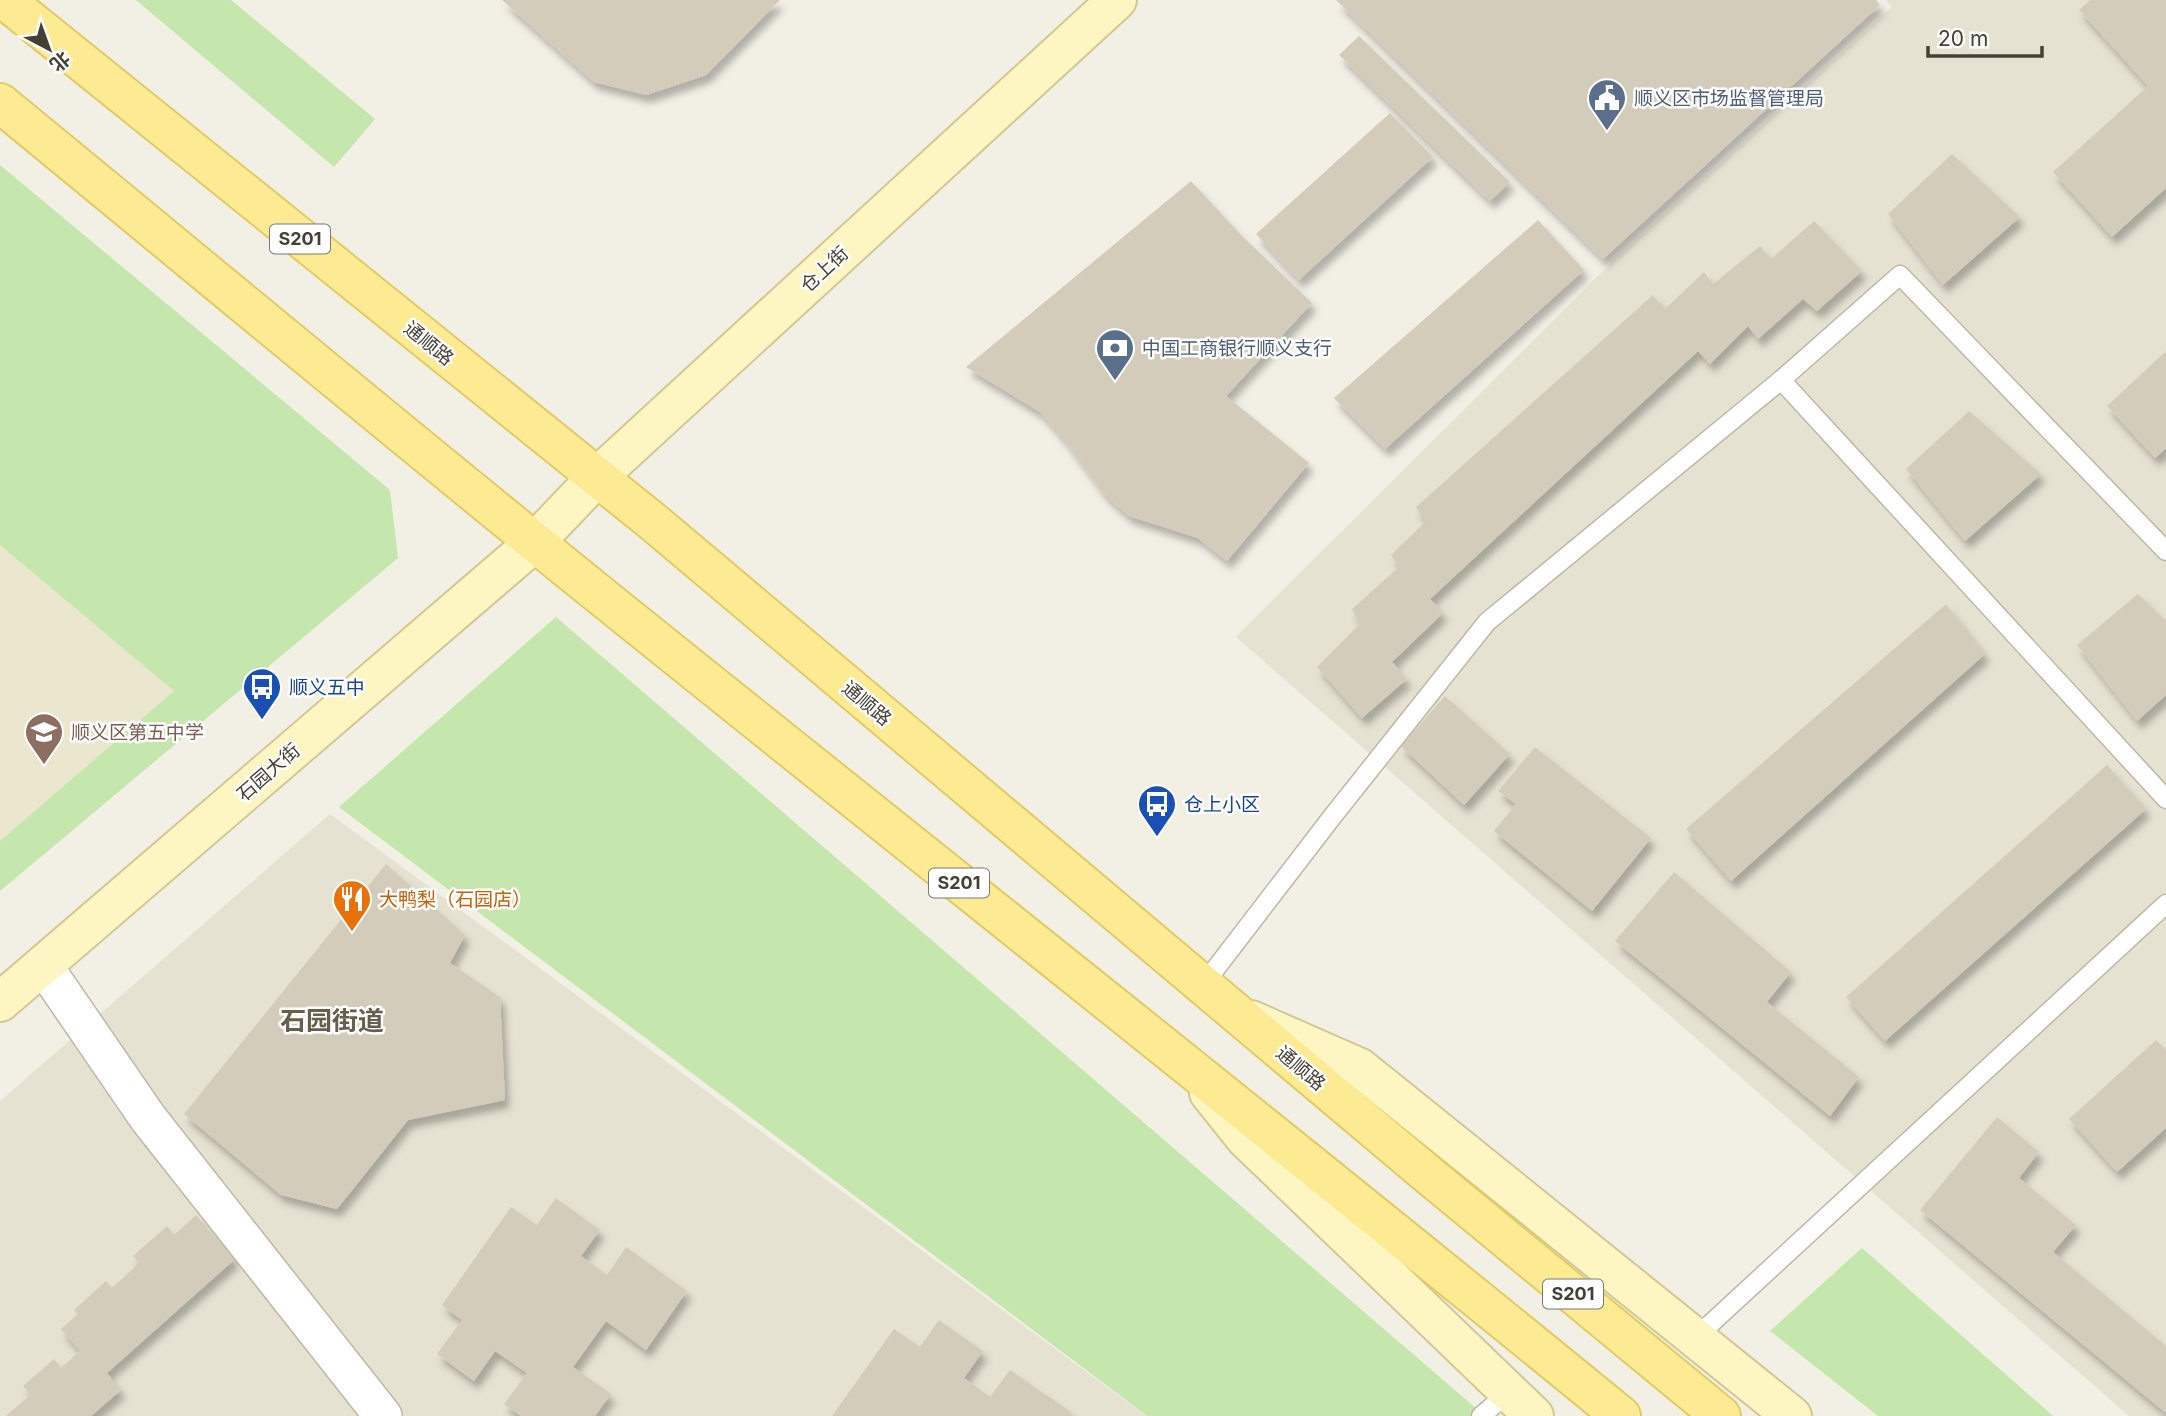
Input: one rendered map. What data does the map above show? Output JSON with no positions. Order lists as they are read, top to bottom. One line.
{"streets":{"main road":["S201","通顺路"],"street":["仓上街","石园大街"]},"crossings":[["S201","仓上街"],["S201","石园大街"],["仓上街","通顺路"],["仓上街","石园大街"]],"districts":["石园街道"],"places":{"public building":["顺义区市场监督管理局"],"bank":["中国工商银行顺义支行"],"bus stop":["顺义五中","仓上小区"],"school or university":["顺义区第五中学"],"restaurant":["大鸭梨（石园店）"]},"scale_bar":"20 m","north":"bottom right"}
